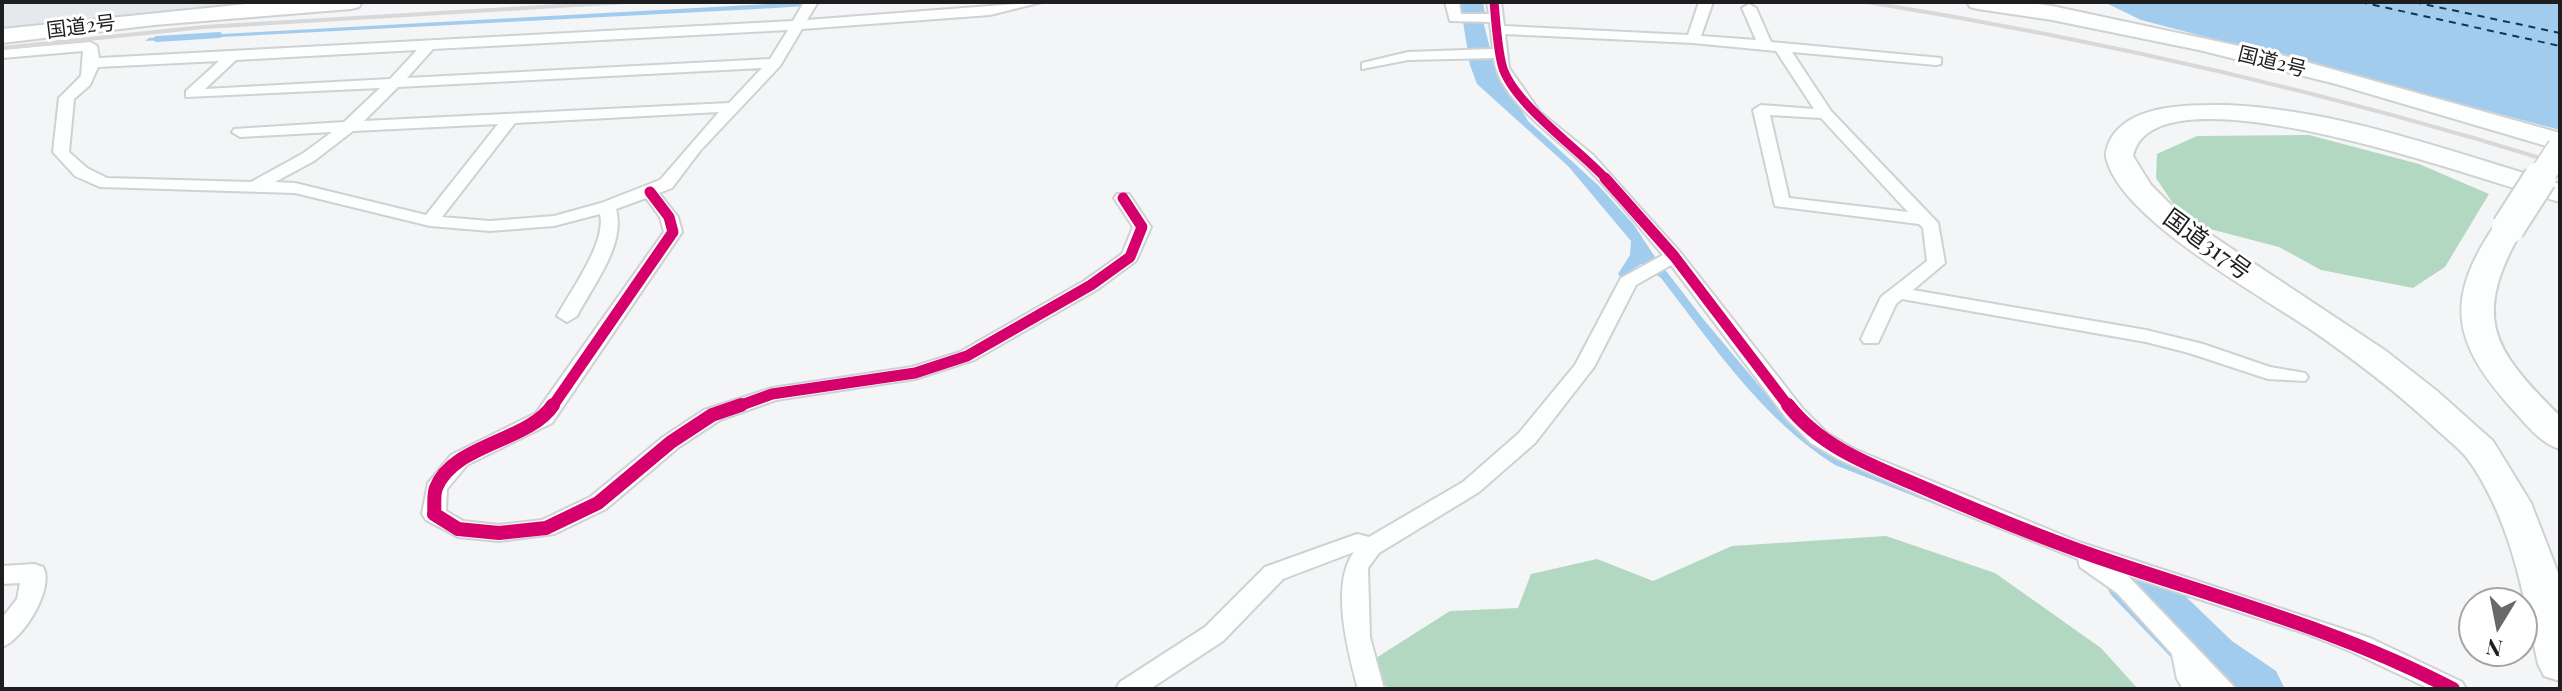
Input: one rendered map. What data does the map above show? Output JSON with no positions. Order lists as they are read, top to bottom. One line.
{"streets":{"highway":["国道2号","国道317号"]},"north":"bottom"}
